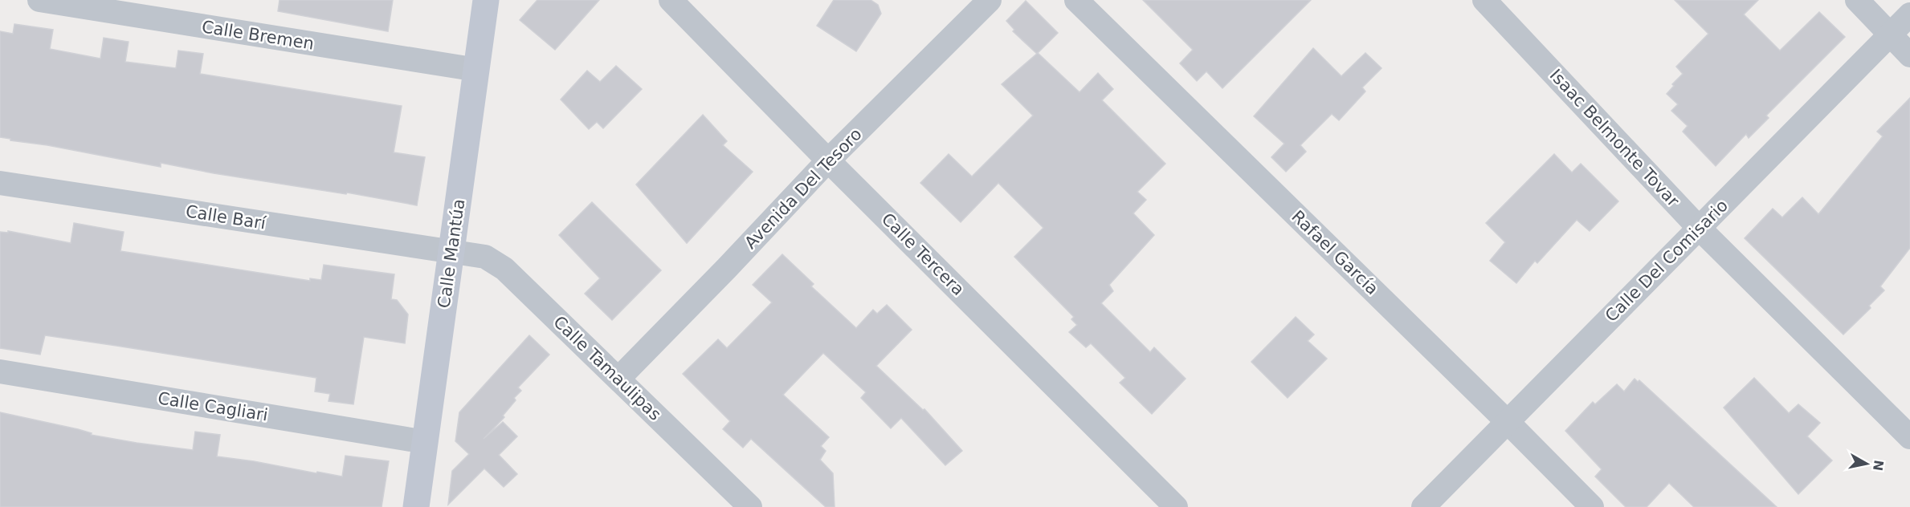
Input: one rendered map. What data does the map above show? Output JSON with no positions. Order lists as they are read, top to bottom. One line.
{"streets":{"street":["Calle Bremen","Isaac Belmonte Tovar","Avenida Del Tesoro","Calle Barí","Rafael García","Calle Mantúa","Calle Tercera","Calle Del Comisario","Calle Tamaulipas","Calle Cagliari"]},"crossings":[["Calle Bremen","Calle Mantúa"],["Isaac Belmonte Tovar","Calle Del Comisario"],["Avenida Del Tesoro","Calle Tercera"],["Avenida Del Tesoro","Calle Tamaulipas"],["Calle Barí","Calle Mantúa"],["Calle Barí","Calle Tamaulipas"],["Rafael García","Calle Del Comisario"],["Calle Mantúa","Calle Tamaulipas"],["Calle Mantúa","Calle Cagliari"]],"north":"right"}
